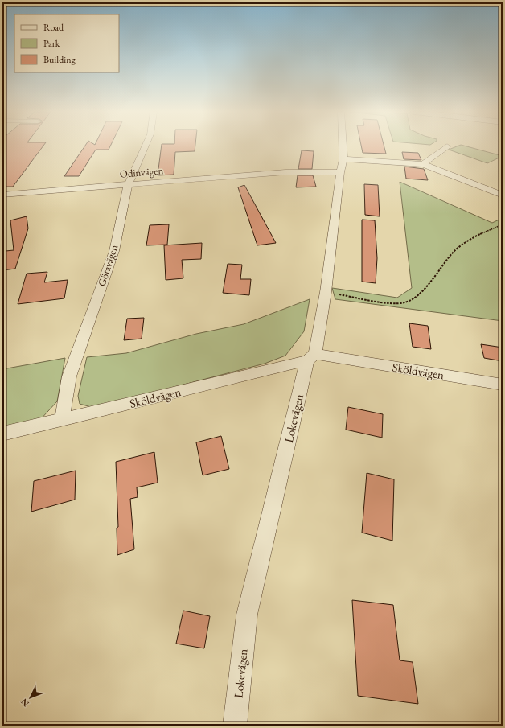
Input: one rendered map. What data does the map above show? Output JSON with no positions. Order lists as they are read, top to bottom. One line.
{"streets":{"street":["Odinvägen","Götavägen","Sköldvägen","Lokevägen"]},"crossings":[["Odinvägen","Götavägen"],["Odinvägen","Lokevägen"],["Götavägen","Sköldvägen"],["Sköldvägen","Lokevägen"]],"legend":["Road","Park","Building"],"north":"bottom left"}
